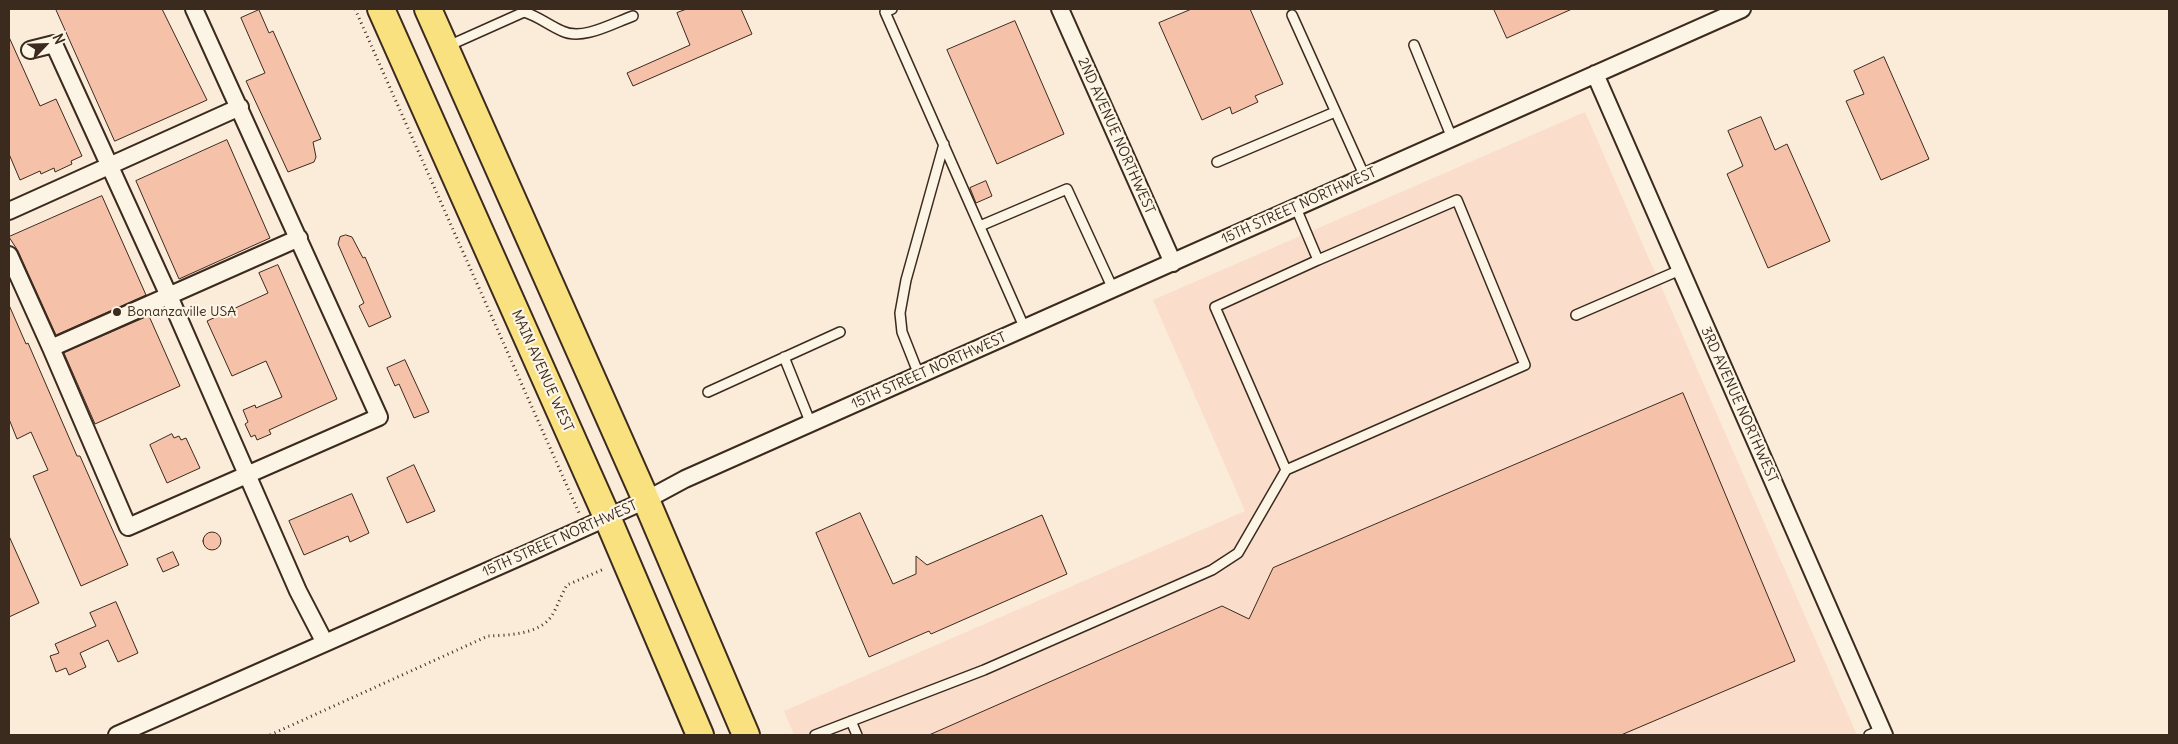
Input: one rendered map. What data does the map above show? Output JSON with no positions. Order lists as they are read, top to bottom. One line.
{"streets":{"main road":["MAIN AVENUE WEST"],"street":["2ND AVENUE NORTHWEST","15TH STREET NORTHWEST","3RD AVENUE NORTHWEST"]},"crossings":[["2ND AVENUE NORTHWEST","15TH STREET NORTHWEST"],["15TH STREET NORTHWEST","MAIN AVENUE WEST"],["15TH STREET NORTHWEST","3RD AVENUE NORTHWEST"]],"places":["Bonanzaville USA"],"north":"top right"}
